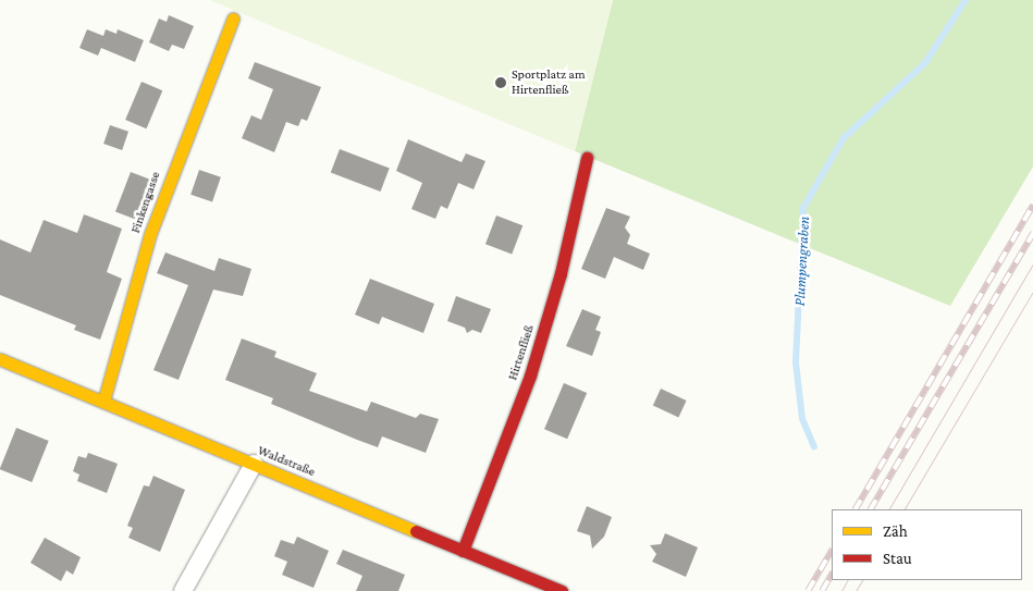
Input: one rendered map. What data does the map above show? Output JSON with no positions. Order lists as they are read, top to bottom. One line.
{"streets":{"street":["Finkengasse","Hirtenfließ","Waldstraße"]},"crossings":[["Finkengasse","Waldstraße"],["Hirtenfließ","Waldstraße"]],"water":["Plumpengraben"],"places":["Sportplatz am Hirtenfließ"],"legend":["Zäh","Stau"]}
